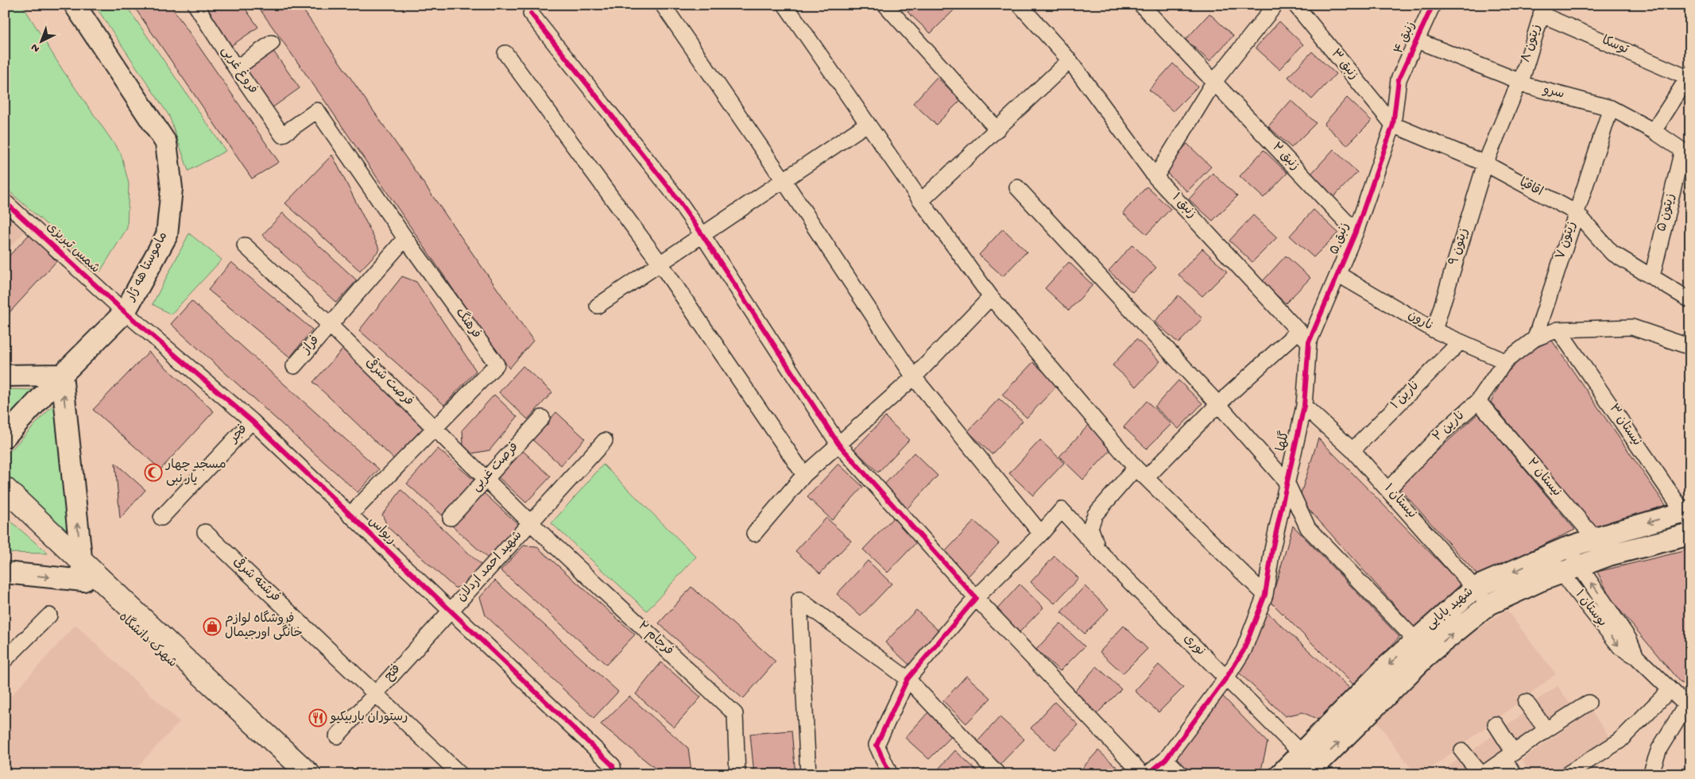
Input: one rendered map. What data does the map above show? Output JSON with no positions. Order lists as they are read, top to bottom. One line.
{"streets":{"main road":["ماموستا هه ژار","شهید بابایی","شهرک دانشگاه"],"street":["زنبق ۴","زیتون ۸","توسکا","زنبق ۳","فروغ غربی","سرو","زنبق ۲","اقاقیا","زنبق ۱","زیتون ۵","زنبق ۵","زیتون ۷","زیتون ۹","شمس تبریزی","نارون","فرهنگ","فراز","فرصت شرقی","نارین ۱","نیستان ۳","نارین ۲","فجر","گلها","فرصت غربی","نیستان ۲","نیستان ۱","ریواس","شهید احمد اردلان","فرشته شرقی","بوستان ۱","فرجام ۲","نوری","فتح"]},"crossings":[["زنبق ۴","سرو"],["زنبق ۴","زنبق ۵"],["زیتون ۸","توسکا"],["زیتون ۸","سرو"],["زنبق ۳","اقاقیا"],["زنبق ۳","زنبق ۵"],["فروغ غربی","فرهنگ"],["سرو","زیتون ۵"],["سرو","زیتون ۷"],["زنبق ۲","زنبق ۵"],["اقاقیا","زیتون ۵"],["اقاقیا","زنبق ۵"],["اقاقیا","زیتون ۷"],["اقاقیا","زیتون ۹"],["زنبق ۱","زنبق ۵"],["زنبق ۵","نارون"],["زنبق ۵","گلها"],["زنبق ۵","نیستان ۱"],["زیتون ۹","نارون"],["شمس تبریزی","ماموستا هه ژار"],["شمس تبریزی","ریواس"],["ماموستا هه ژار","ریواس"],["نارون","نارین ۱"],["نارون","نارین ۲"],["فرهنگ","فراز"],["فرهنگ","فرصت شرقی"],["فرهنگ","ریواس"],["فراز","فرصت شرقی"],["فرصت شرقی","فرصت غربی"],["فرصت شرقی","شهید احمد اردلان"],["فرصت شرقی","فرجام ۲"],["نارین ۱","نیستان ۱"],["نیستان ۳","شهید بابایی"],["نارین ۲","نیستان ۲"],["نارین ۲","نیستان ۱"],["فجر","ریواس"],["گلها","نیستان ۱"],["گلها","نوری"],["نیستان ۲","شهید بابایی"],["نیستان ۱","شهید بابایی"],["ریواس","شهید احمد اردلان"],["ریواس","فتح"],["شهید احمد اردلان","فرجام ۲"],["شهید احمد اردلان","فتح"],["فرشته شرقی","فتح"],["شهید بابایی","بوستان ۱"],["شهید بابایی","نوری"]],"places":{"mosque":["مسجد چهار یار نبی"],"shop":["فروشگاه لوازم خانگی اورجیمال"],"restaurant":["رستوران باربیکیو"]},"north":"bottom left"}
